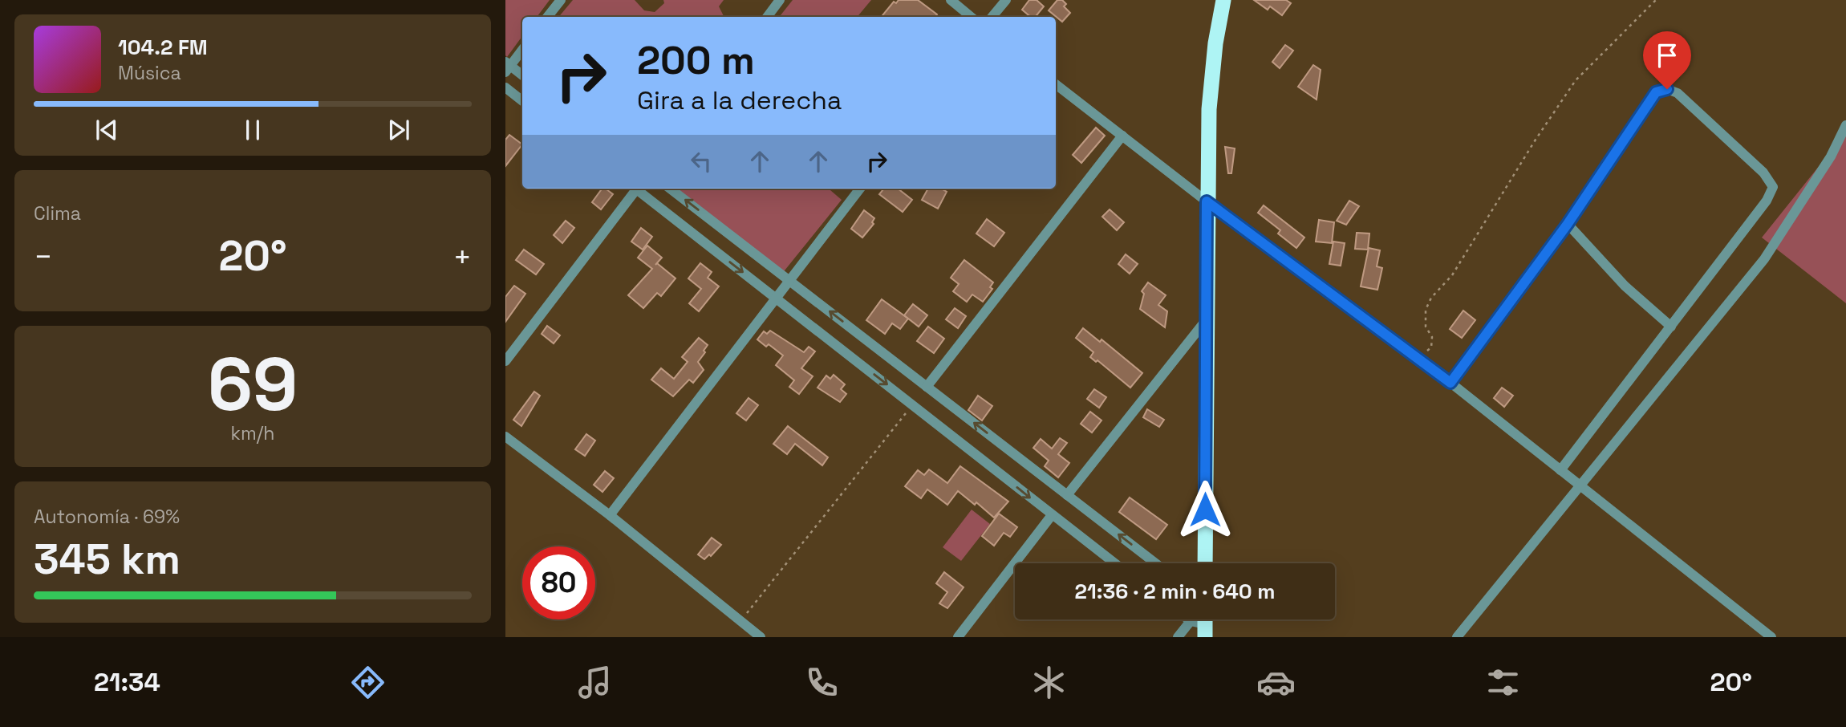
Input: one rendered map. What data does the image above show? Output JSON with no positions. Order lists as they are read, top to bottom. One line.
{"page":{"turn":["200 m","Gira a la derecha"],"song":["104.2 FM","Música"],"tile":["Clima",["69","km/h"],["Autonomía · 69%","345 km"]],"heat":["−","20°","+"],"limit":"80","trip":"21:36 · 2 min · 640 m","tabs":["21:34","20°"]}}
